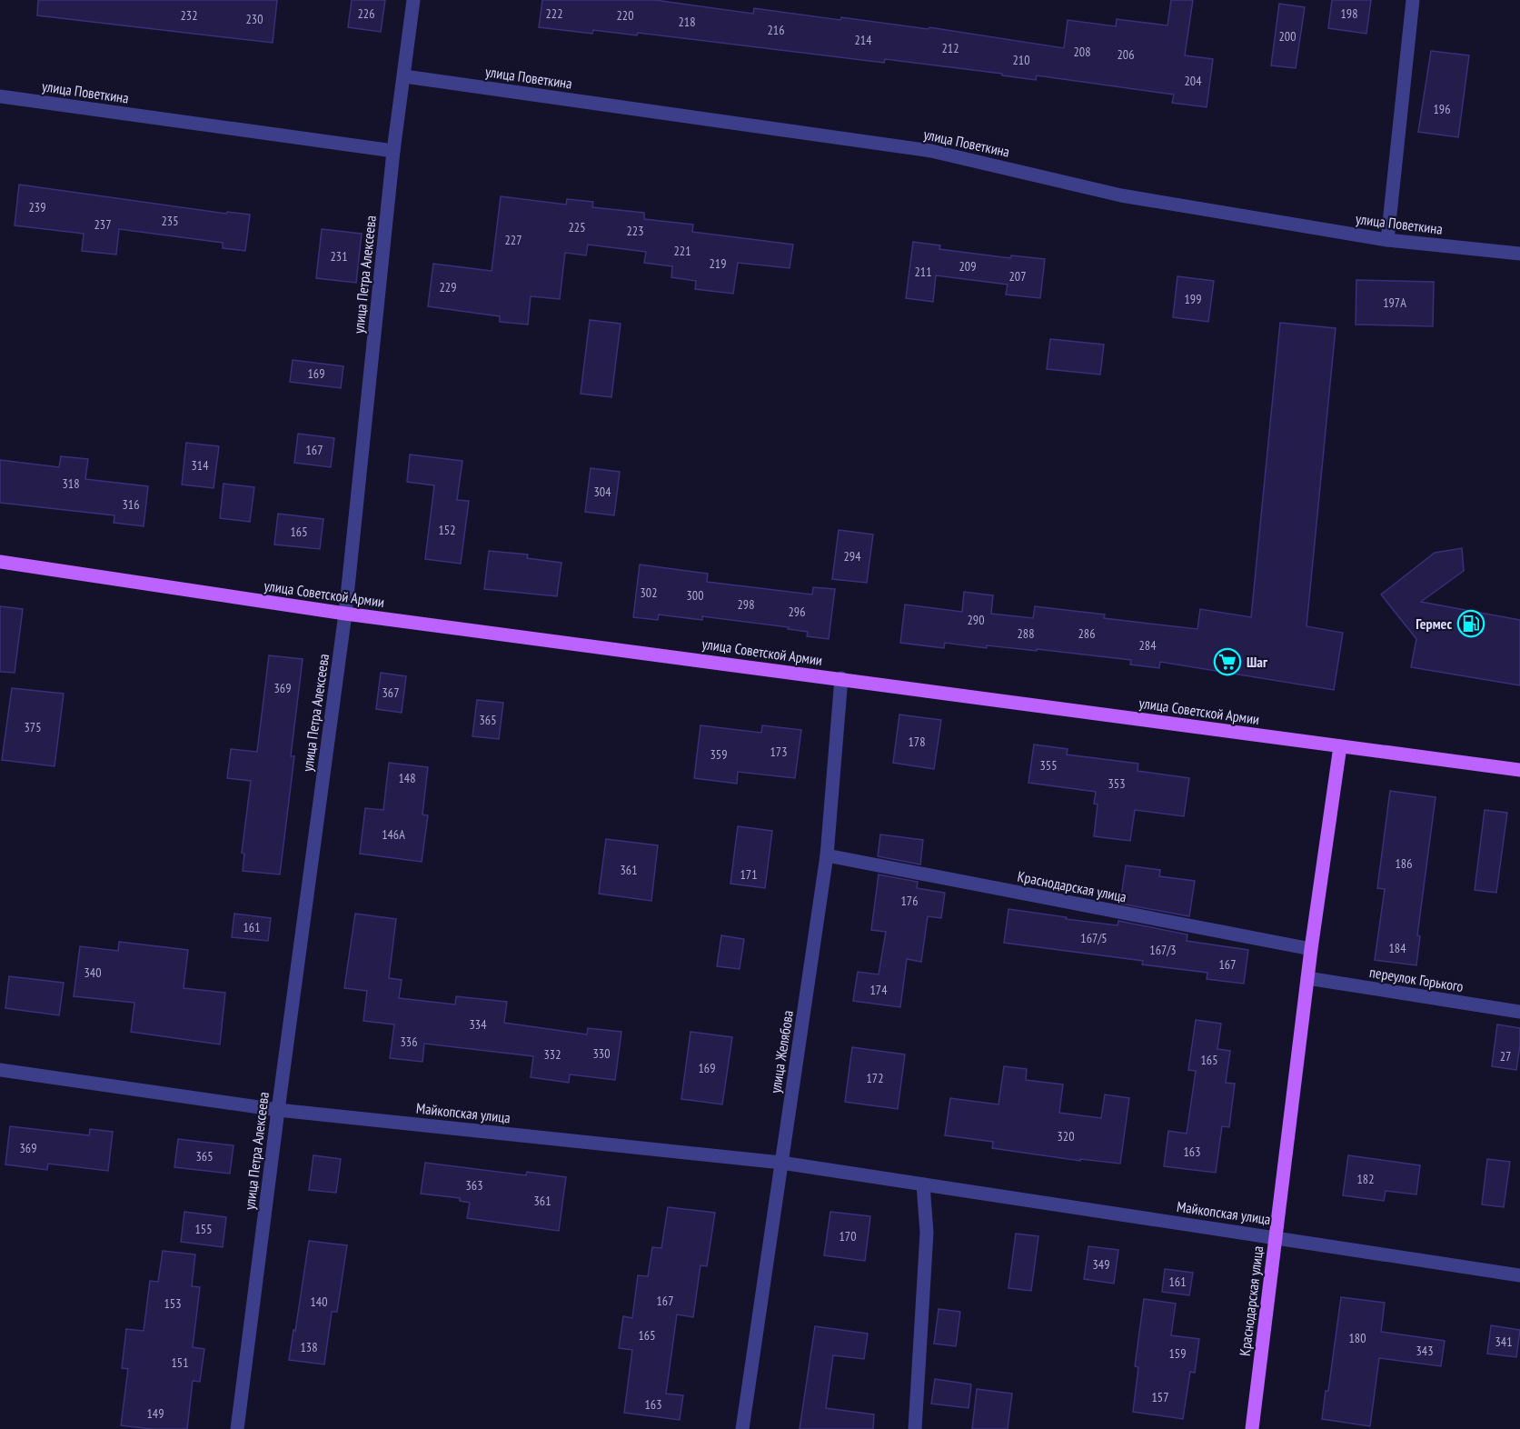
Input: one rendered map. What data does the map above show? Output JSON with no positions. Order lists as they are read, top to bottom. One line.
{"streets":{"main road":["улица Советской Армии","Краснодарская улица"],"street":["улица Поветкина","улица Петра Алексеева","переулок Горького","улица Желябова","Майкопская улица"]},"crossings":[["улица Поветкина","улица Петра Алексеева"],["улица Петра Алексеева","улица Советской Армии"],["улица Петра Алексеева","Майкопская улица"],["улица Советской Армии","Краснодарская улица"],["улица Советской Армии","улица Желябова"],["Краснодарская улица","переулок Горького"],["Краснодарская улица","улица Желябова"],["Краснодарская улица","Майкопская улица"],["улица Желябова","Майкопская улица"]],"places":{"fuel station":["Гермес"],"supermarket":["Шаг"]},"house_numbers":["226","222","198","232","220","230","218","216","200","214","212","208","206","210","204","196","239","235","237","225","223","227","221","231","219","209","211","207","229","199","197А","169","167","314","318","304","316","152","165","294","302","300","298","296","290","288","286","284","369","367","365","375","178","173","359","355","148","353","146А","186","361","171","176","161","167/5","184","167/3","167","340","174","334","336","330","332","27","165","169","172","320","369","163","365","182","363","361","155","170","349","161","167","140","153","165","180","341","138","343","159","151","157","163","149"]}
